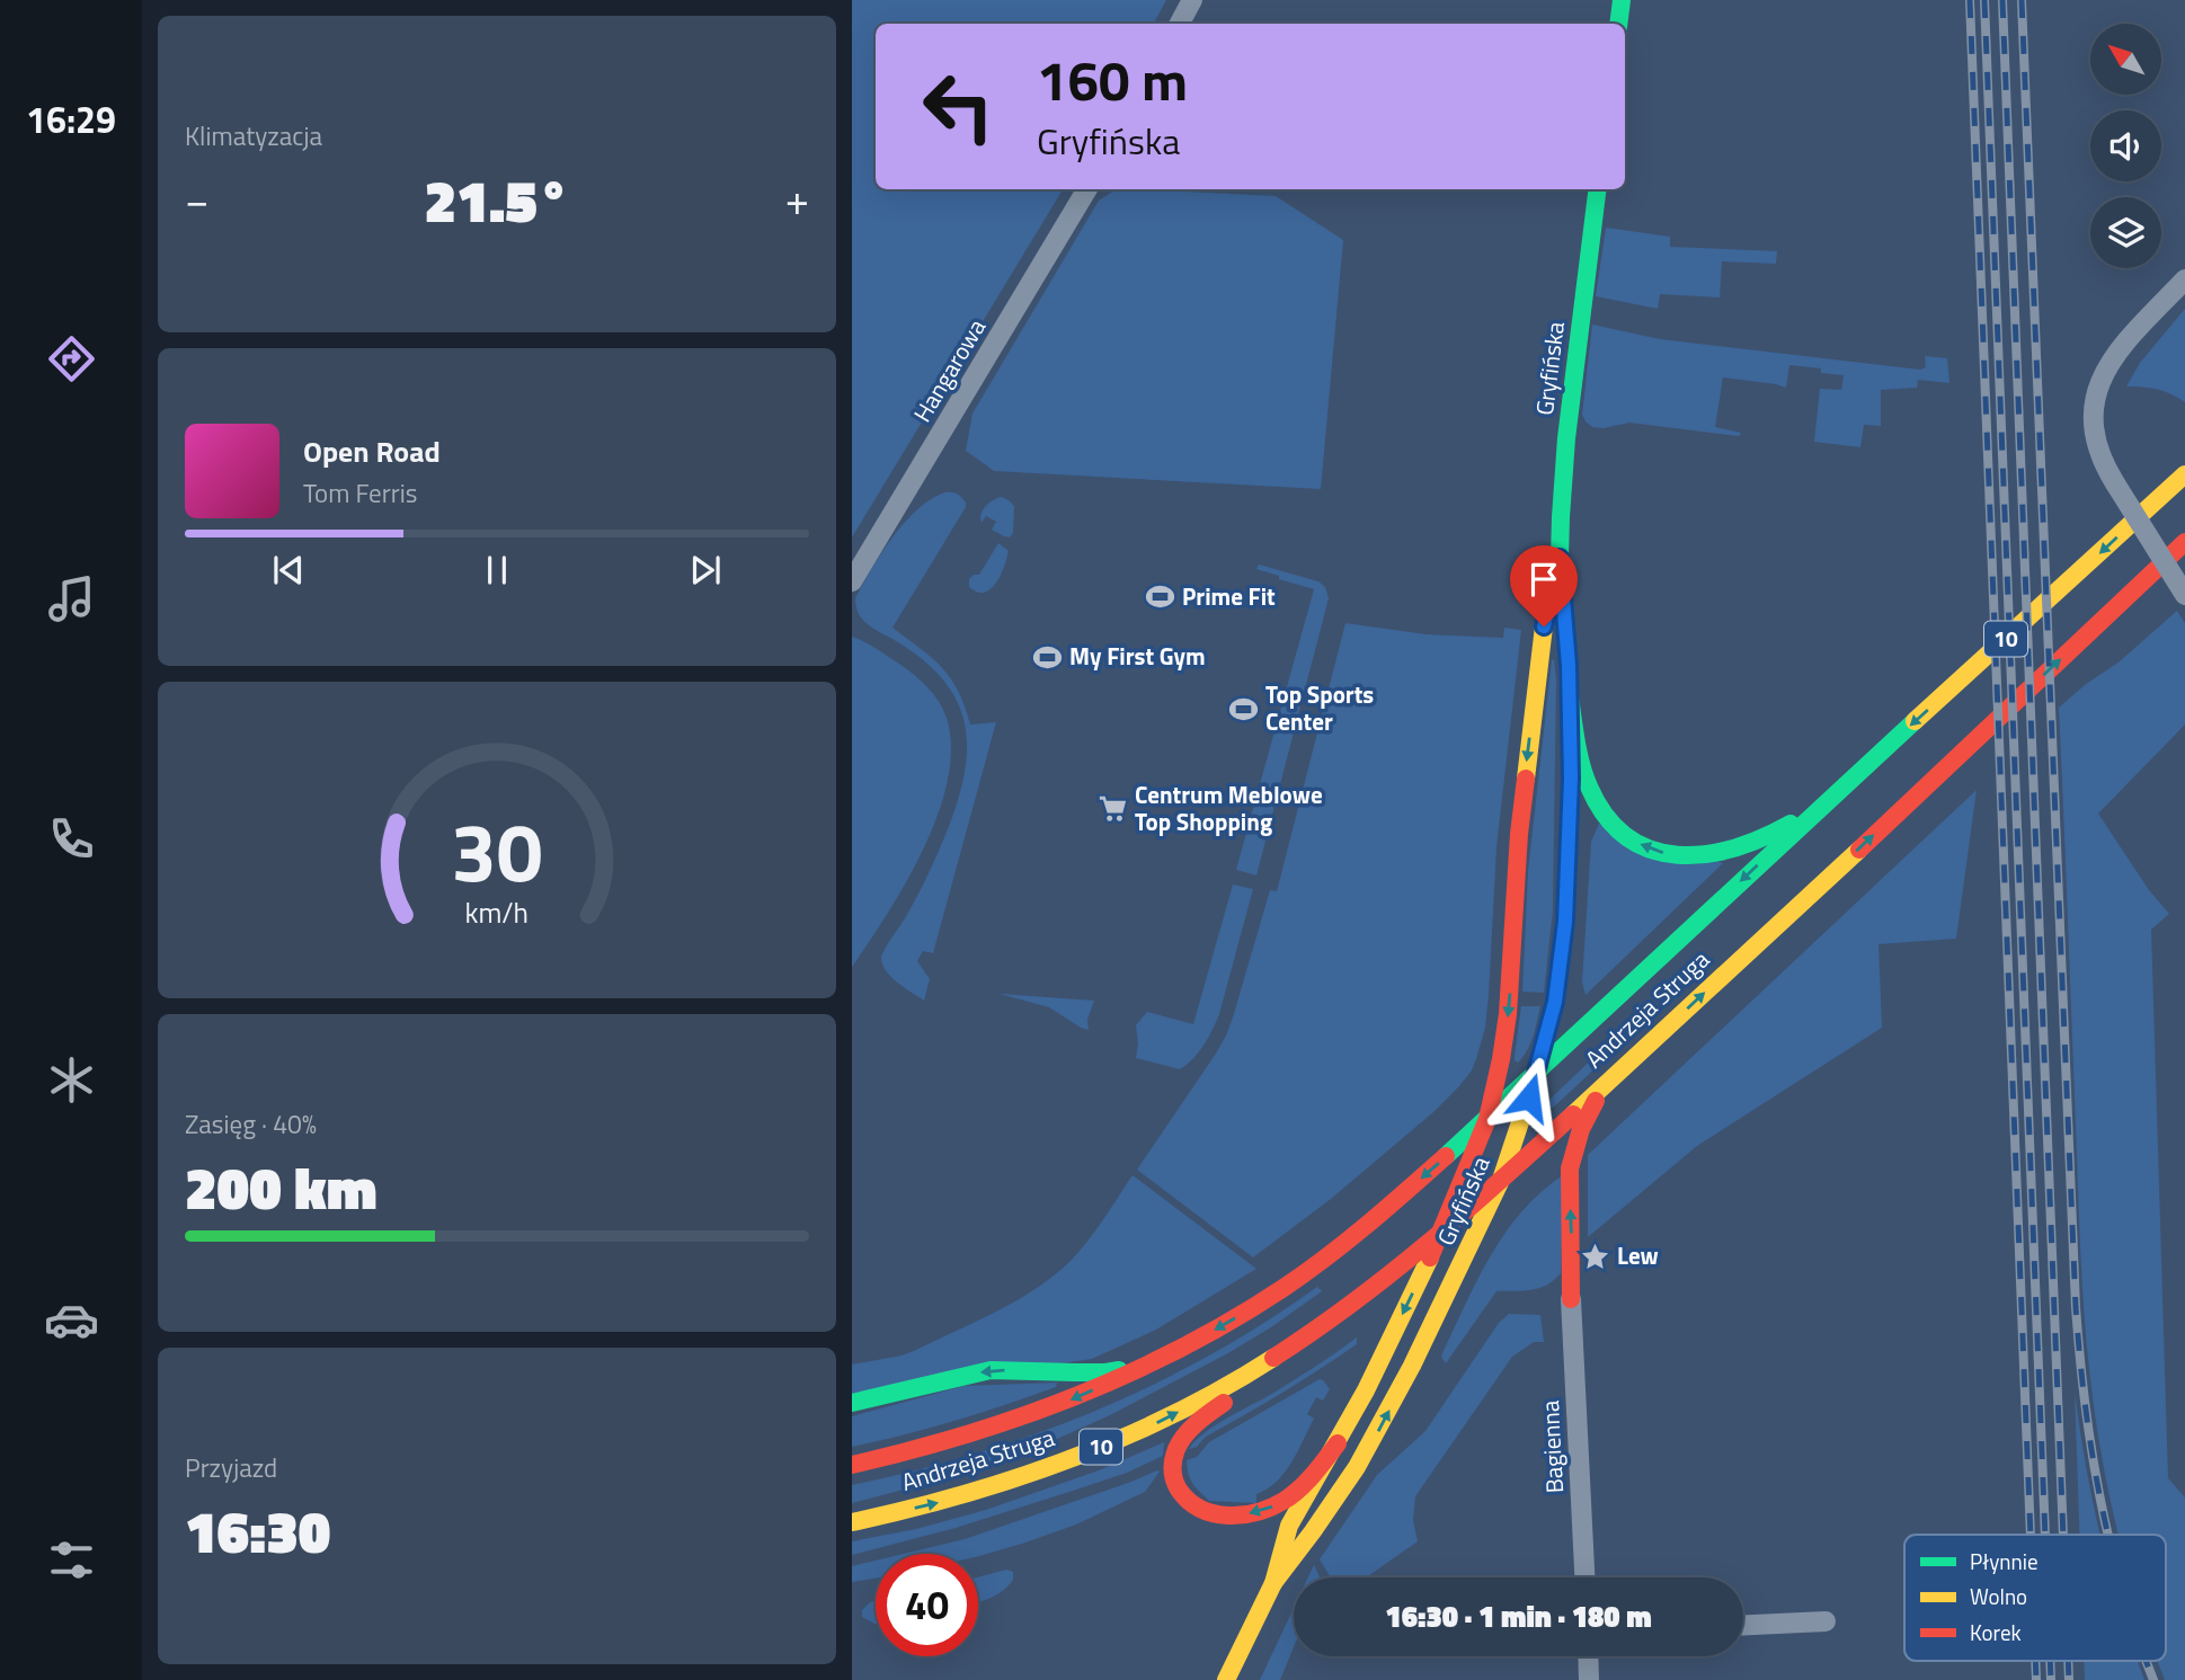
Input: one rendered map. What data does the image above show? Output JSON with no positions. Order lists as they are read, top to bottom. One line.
{"streets":{"main road":["Gryfińska","10","Andrzeja Struga"],"street":["Hangarowa","Bagienna"]},"crossings":[["Gryfińska","Andrzeja Struga"]],"places":{"sports":["Prime Fit","My First Gym","Top Sports Center"],"supermarket":["Centrum Meblowe Top Shopping"],"place":["Lew"]},"legend":["Płynnie","Wolno","Korek"],"north":"top left","page":{"tabs":"16:29","tile":["Klimatyzacja",["Zasięg · 40%","200 km"],["Przyjazd","16:30"]],"turn":["160 m","Gryfińska"],"heat":["−","21.5°","+"],"song":["Open Road","Tom Ferris"],"limit":"40","trip":"16:30 · 1 min · 180 m","gauge":["30","km/h"]}}
